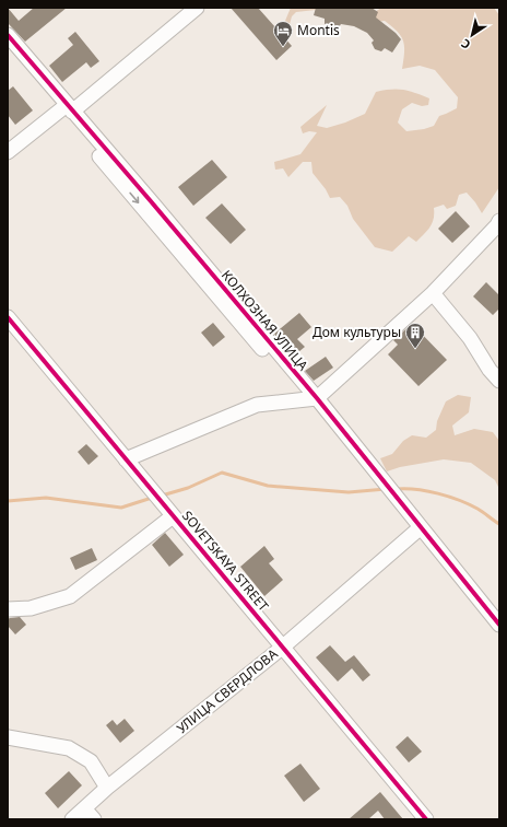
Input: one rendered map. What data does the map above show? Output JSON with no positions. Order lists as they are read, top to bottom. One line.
{"streets":{"street":["КОЛХОЗНАЯ УЛИЦА","SOVETSKAYA STREET","УЛИЦА СВЕРДЛОВА"]},"crossings":[["КОЛХОЗНАЯ УЛИЦА","УЛИЦА СВЕРДЛОВА"],["SOVETSKAYA STREET","УЛИЦА СВЕРДЛОВА"]],"places":{"hotel":["Montis"],"building":["Дом культуры"]},"north":"bottom left"}
